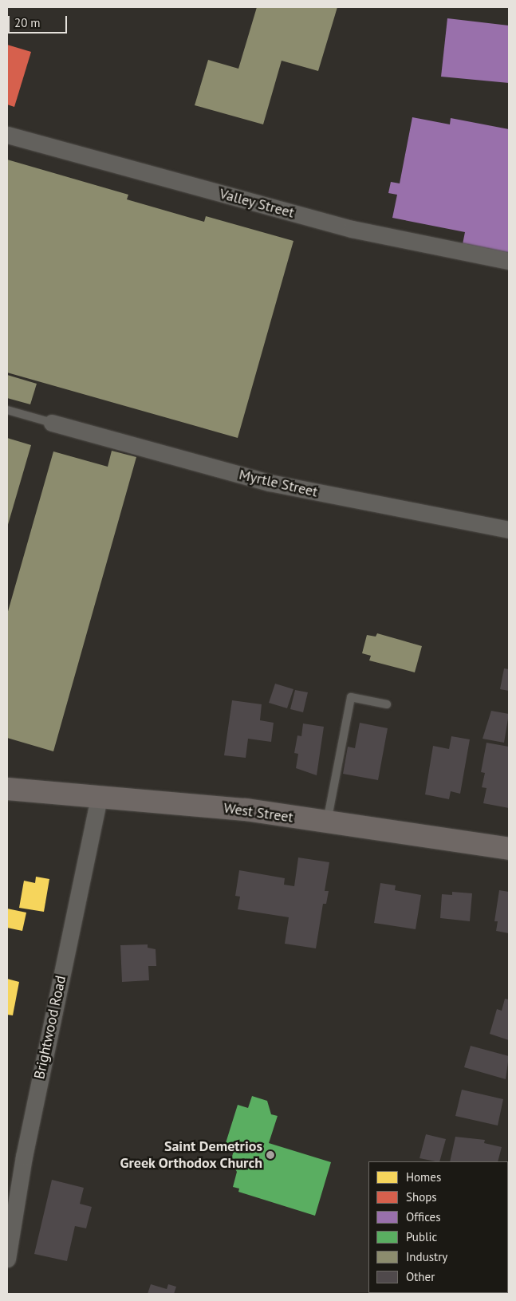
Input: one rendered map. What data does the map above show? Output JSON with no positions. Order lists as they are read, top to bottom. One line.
{"streets":{"main road":["West Street"],"street":["Valley Street","Myrtle Street","Brightwood Road"]},"crossings":[["West Street","Brightwood Road"]],"places":["Saint Demetrios Greek Orthodox Church"],"legend":["Homes","Shops","Offices","Public","Industry","Other"],"scale_bar":"20 m"}
